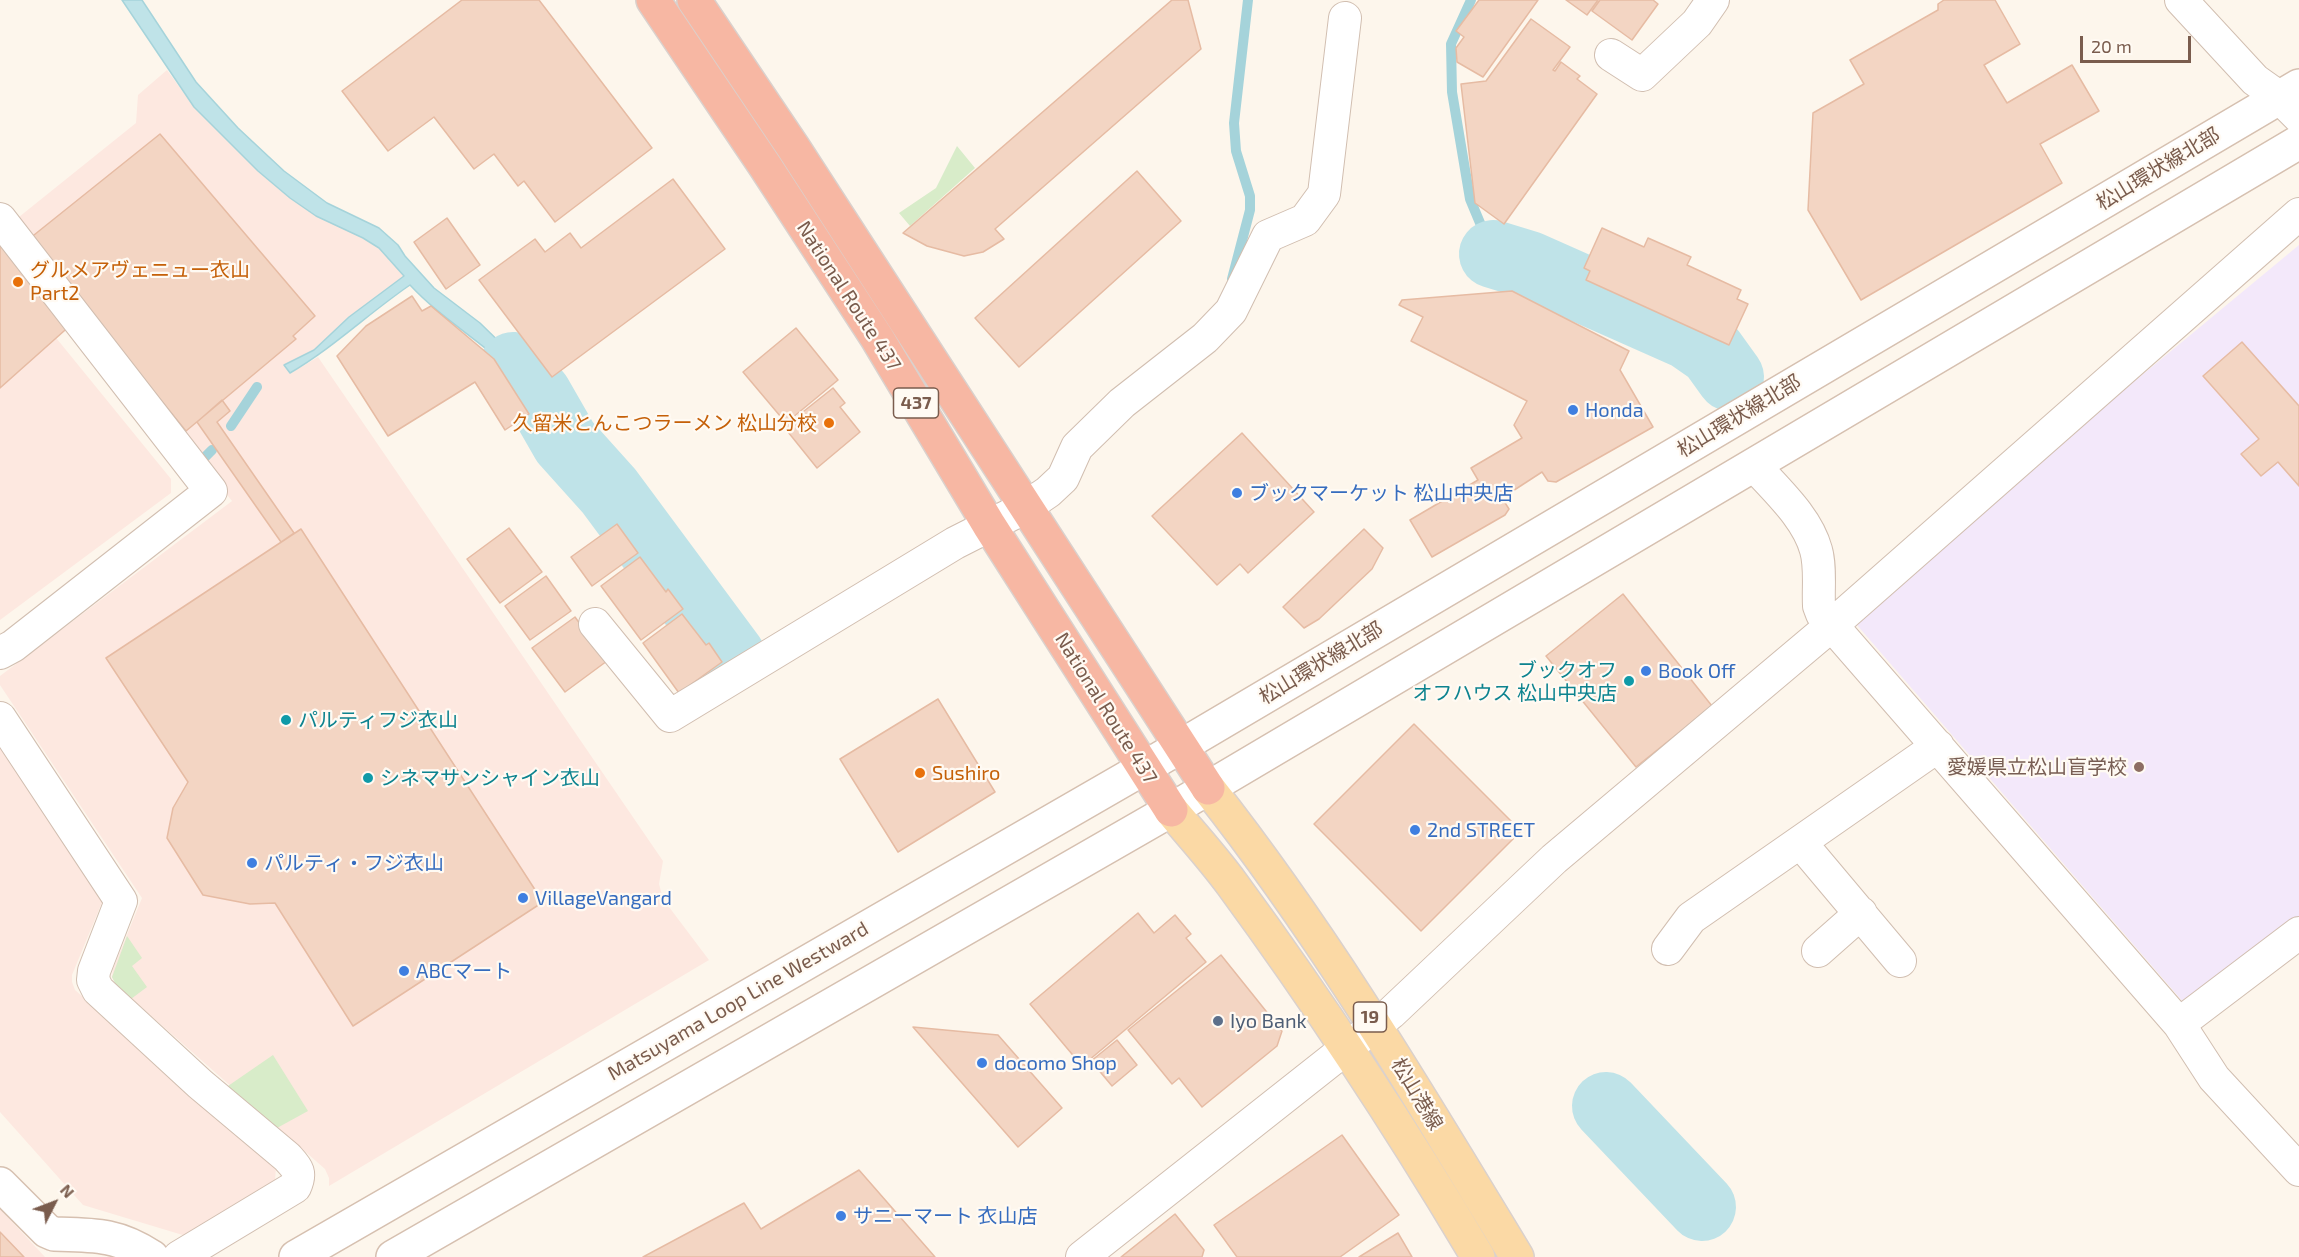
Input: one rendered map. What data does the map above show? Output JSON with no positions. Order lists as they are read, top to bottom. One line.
{"streets":{"highway":["National Route 437","437"],"main road":["19","松山港線"],"street":["松山環状線北部","Matsuyama Loop Line Westward"]},"crossings":[["松山環状線北部","National Route 437"],["松山環状線北部","Matsuyama Loop Line Westward"],["National Route 437","Matsuyama Loop Line Westward"],["National Route 437","松山港線"]],"places":["グルメアヴェニュー衣山 Part2","Honda","久留米とんこつラーメン 松山分校","ブックマーケット 松山中央店","Book Off","ブックオフ オフハウス 松山中央店","パルティフジ衣山","愛媛県立松山盲学校","Sushiro","シネマサンシャイン衣山","2nd STREET","パルティ・フジ衣山","VillageVangard","ABCマート","Iyo Bank","docomo Shop","サニーマート 衣山店"],"scale_bar":"20 m","north":"top right"}
